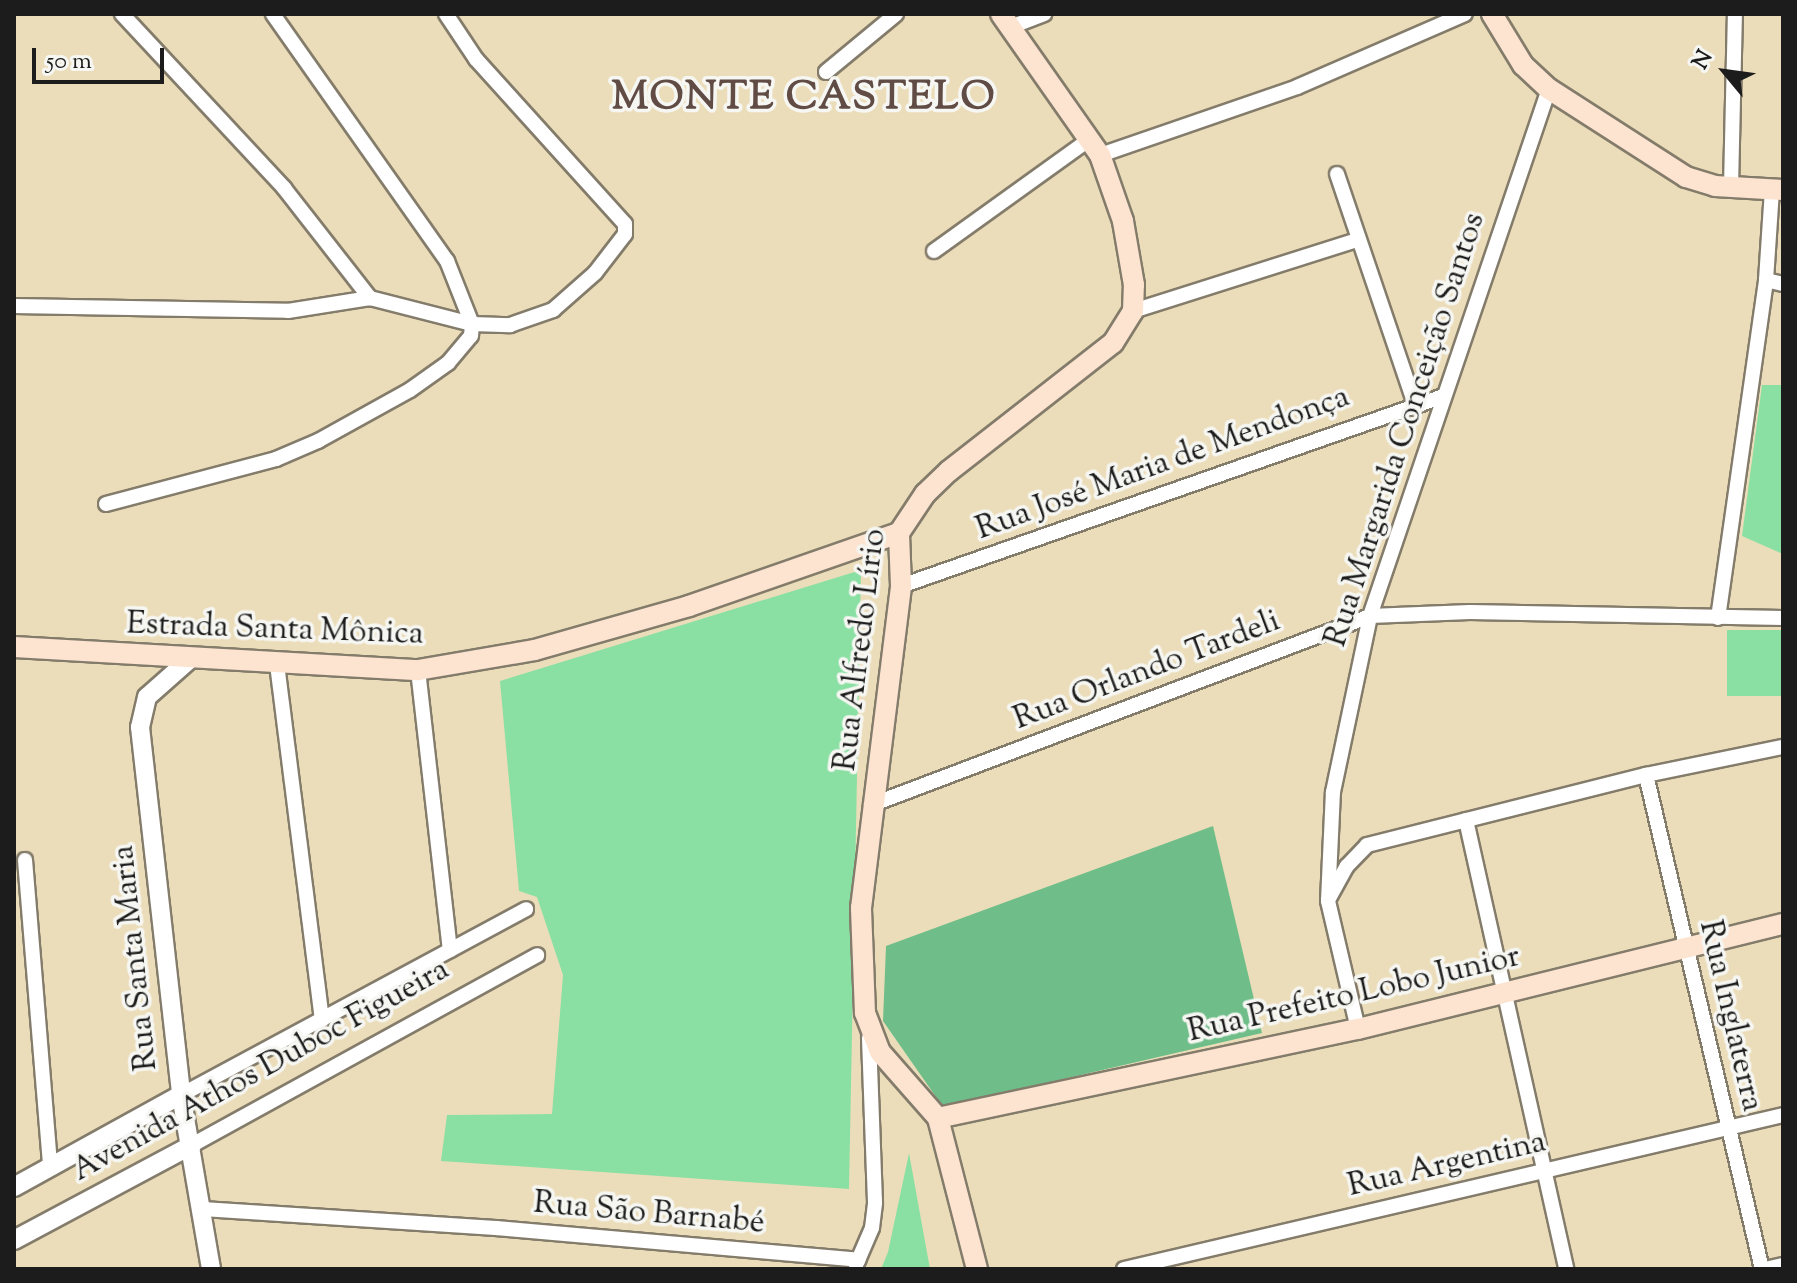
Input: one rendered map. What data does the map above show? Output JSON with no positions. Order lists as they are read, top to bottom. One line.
{"streets":{"main road":["Estrada Santa Mônica","Rua Alfredo Lírio","Rua Prefeito Lobo Junior"],"street":["Rua Margarida Conceição Santos","Rua José Maria de Mendonça","Rua Orlando Tardeli","Rua Santa Maria","Rua Inglaterra","Avenida Athos Duboc Figueira","Rua Argentina","Rua São Barnabé"]},"crossings":[["Rua Margarida Conceição Santos","Rua José Maria de Mendonça"],["Rua Margarida Conceição Santos","Rua Orlando Tardeli"],["Rua Margarida Conceição Santos","Rua Prefeito Lobo Junior"],["Rua José Maria de Mendonça","Rua Alfredo Lírio"],["Estrada Santa Mônica","Rua Alfredo Lírio"],["Estrada Santa Mônica","Rua Santa Maria"],["Rua Alfredo Lírio","Rua Orlando Tardeli"],["Rua Alfredo Lírio","Rua Prefeito Lobo Junior"],["Rua Alfredo Lírio","Rua São Barnabé"],["Rua Santa Maria","Avenida Athos Duboc Figueira"],["Rua Santa Maria","Rua São Barnabé"],["Rua Prefeito Lobo Junior","Rua Inglaterra"],["Rua Inglaterra","Rua Argentina"]],"districts":["MONTE CASTELO"],"scale_bar":"50 m","north":"top left"}
